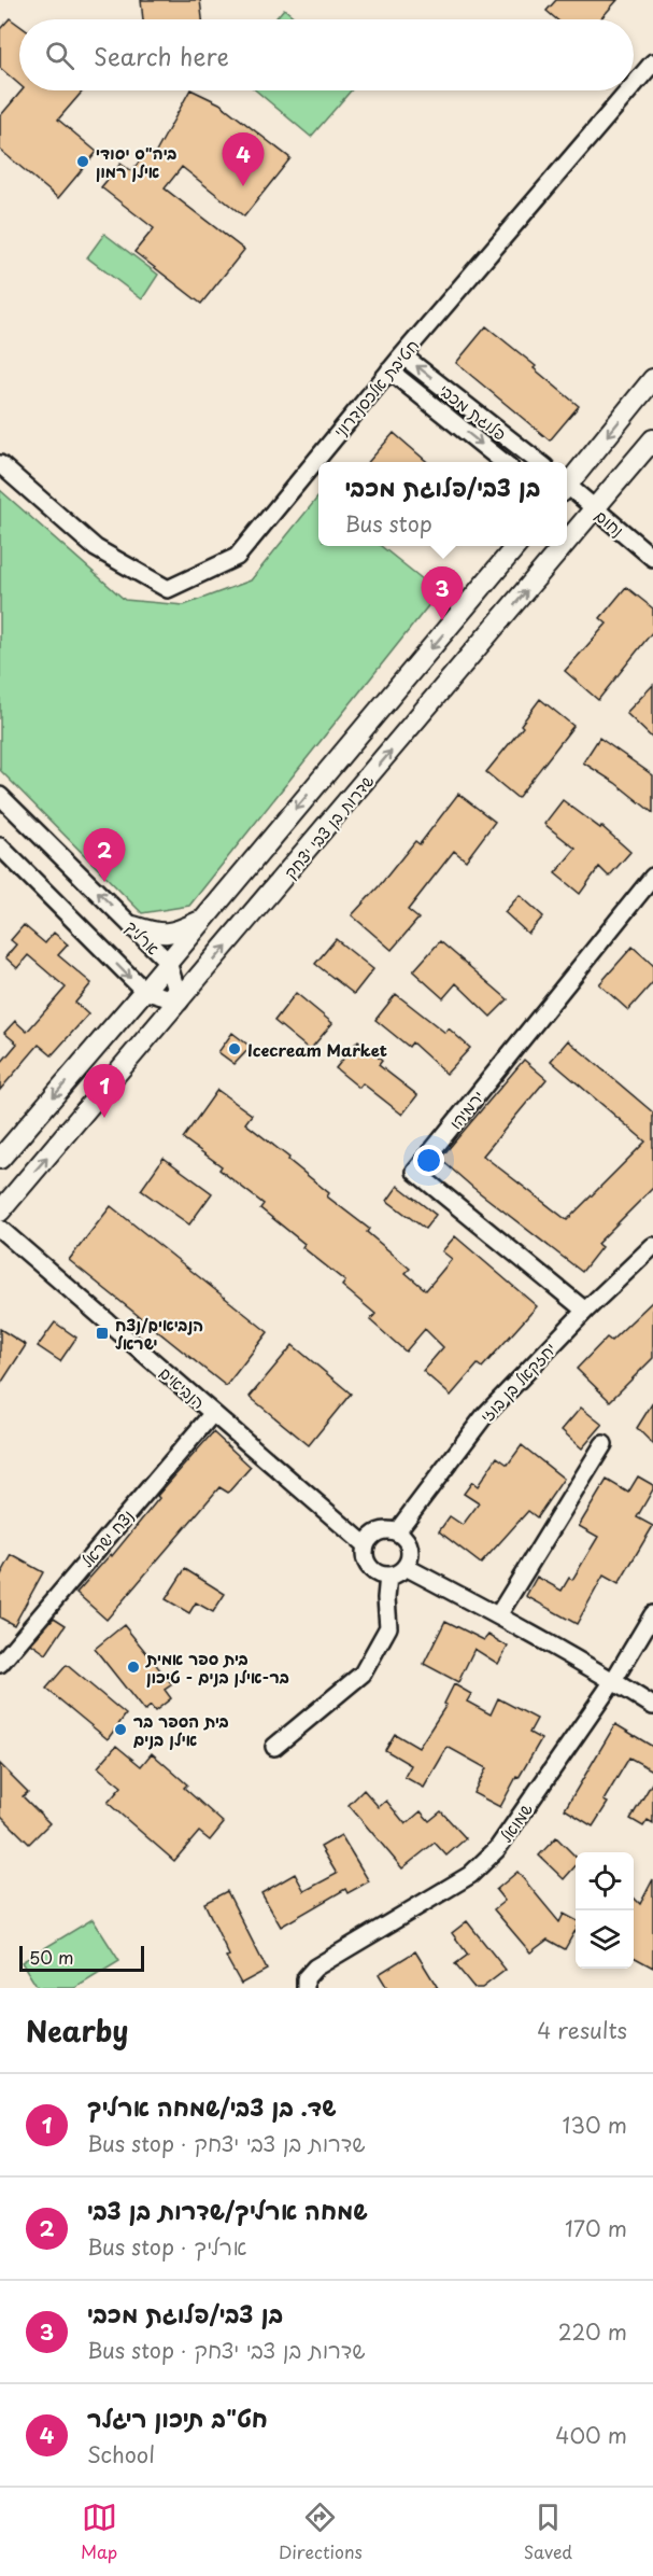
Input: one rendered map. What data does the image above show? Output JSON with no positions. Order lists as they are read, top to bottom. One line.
{"streets":{"main road":["שדרות בן צבי יצחק"],"street":["חטיבת אלכסנדרוני","פלוגת מכבי","נחום","ארליך","ירמיהו","יחזקאל בן בוזי","הנביאים","נצח ישראל","שמואל"]},"crossings":[["חטיבת אלכסנדרוני","פלוגת מכבי"],["נחום","שדרות בן צבי יצחק"],["שדרות בן צבי יצחק","ארליך"],["ירמיהו","יחזקאל בן בוזי"],["יחזקאל בן בוזי","הנביאים"],["הנביאים","נצח ישראל"]],"places":{"other":["ביה\"ס יסודי אילן רמון","Icecream Market","בית ספר אמית בר-אילן בנים - טיכון","בית הספר בר אילן בנים"],"transit":["הנביאים/נצח ישראל"]},"scale_bar":"50 m","page":{"search":"Search here","pins":["4","3","2","1"],"popup":["בן צבי/פלוגת מכבי","Bus stop"],"scale":"50 m","heading":["Nearby","4 results"],"list":[{"mark":"1","name":"שד. בן צבי/שמחה ארליך","note":"Bus stop · שדרות בן צבי יצחק","value":"130 m"},{"mark":"2","name":"שמחה ארליך/שדרות בן צבי","note":"Bus stop · ארליך","value":"170 m"},{"mark":"3","name":"בן צבי/פלוגת מכבי","note":"Bus stop · שדרות בן צבי יצחק","value":"220 m"},{"mark":"4","name":"חט\"ב תיכון ריגלר","note":"School","value":"400 m"}],"nav":["Map","Directions","Saved"]}}
